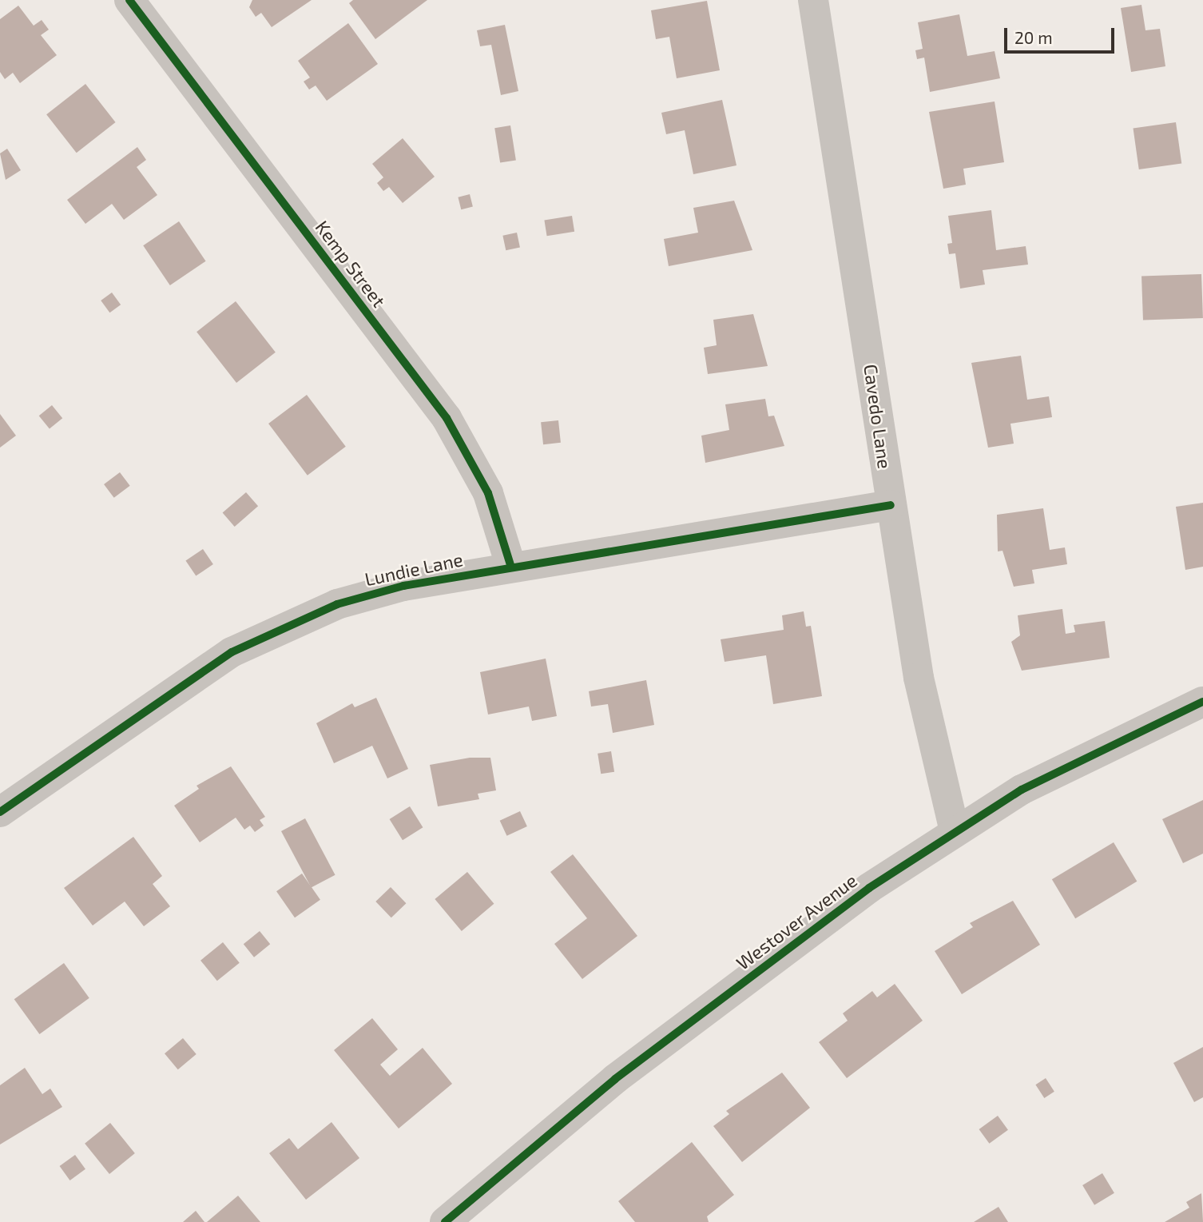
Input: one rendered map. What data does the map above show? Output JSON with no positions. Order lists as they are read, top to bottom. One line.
{"streets":{"street":["Kemp Street","Cavedo Lane","Lundie Lane","Westover Avenue"]},"crossings":[["Kemp Street","Lundie Lane"],["Cavedo Lane","Lundie Lane"],["Cavedo Lane","Westover Avenue"]],"scale_bar":"20 m"}
